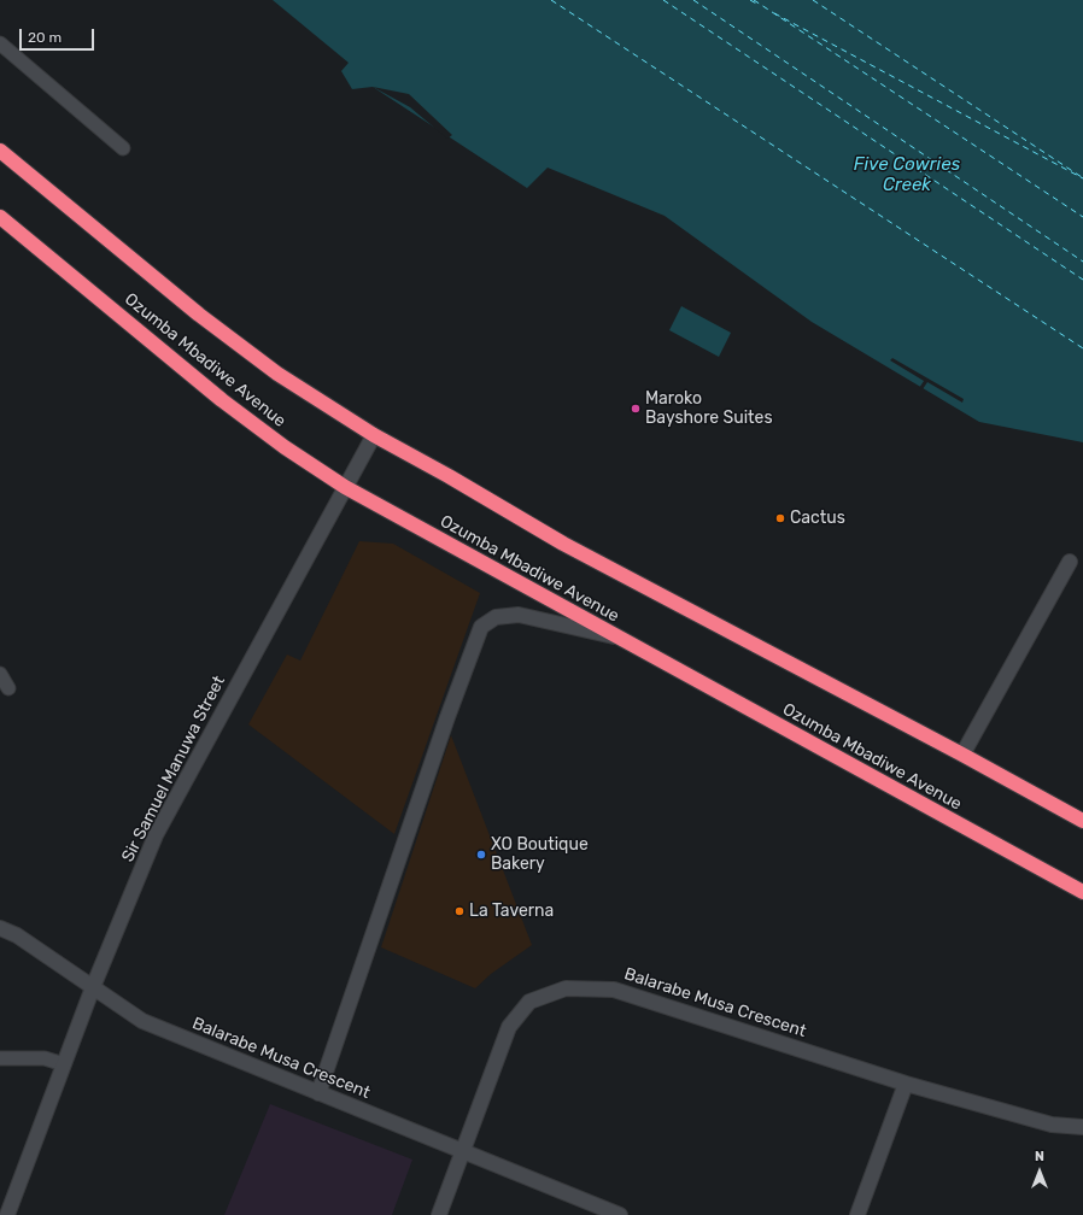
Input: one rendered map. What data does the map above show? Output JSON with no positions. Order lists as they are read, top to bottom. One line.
{"streets":{"highway":["Ozumba Mbadiwe Avenue"],"street":["Sir Samuel Manuwa Street","Balarabe Musa Crescent"]},"crossings":[["Ozumba Mbadiwe Avenue","Sir Samuel Manuwa Street"],["Sir Samuel Manuwa Street","Balarabe Musa Crescent"]],"water":["Five Cowries Creek"],"places":["Maroko Bayshore Suites","Cactus","XO Boutique Bakery","La Taverna"],"scale_bar":"20 m","north":"top"}
